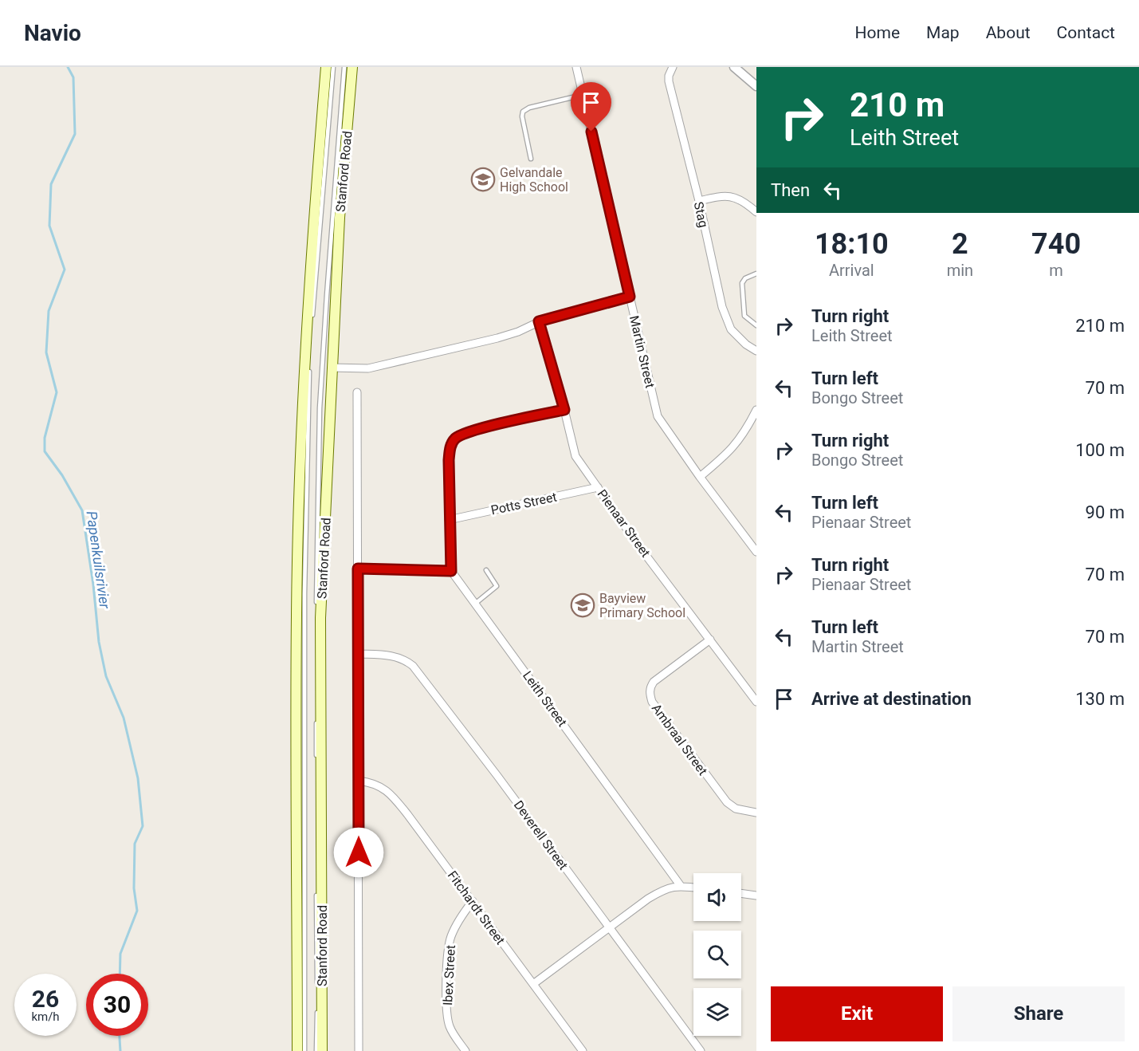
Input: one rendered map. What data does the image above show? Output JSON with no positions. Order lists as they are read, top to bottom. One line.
{"streets":{"main road":["Stanford Road"],"street":["Stag","Martin Street","Potts Street","Pienaar Street","Leith Street","Ambraal Street","Deverell Street","Fitchardt Street","Ibex Street"]},"crossings":[["Potts Street","Pienaar Street"],["Pienaar Street","Ambraal Street"],["Fitchardt Street","Ibex Street"]],"water":["Papenkuilsrivier"],"places":{"school or university":["Gelvandale High School","Bayview Primary School"]},"page":{"header":"Navio","nav":["Home","Map","About","Contact"],"turn":["210 m","Leith Street"],"then":"Then","eta":["18:10","Arrival","2","min","740","m"],"list":[{"name":"Turn right","note":"Leith Street","value":"210 m"},{"name":"Turn left","note":"Bongo Street","value":"70 m"},{"name":"Turn right","note":"Bongo Street","value":"100 m"},{"name":"Turn left","note":"Pienaar Street","value":"90 m"},{"name":"Turn right","note":"Pienaar Street","value":"70 m"},{"name":"Turn left","note":"Martin Street","value":"70 m"},{"name":"Arrive at destination","value":"130 m"}],"speed":"26 km/h","limit":"30","buttons":["Exit","Share"]}}
